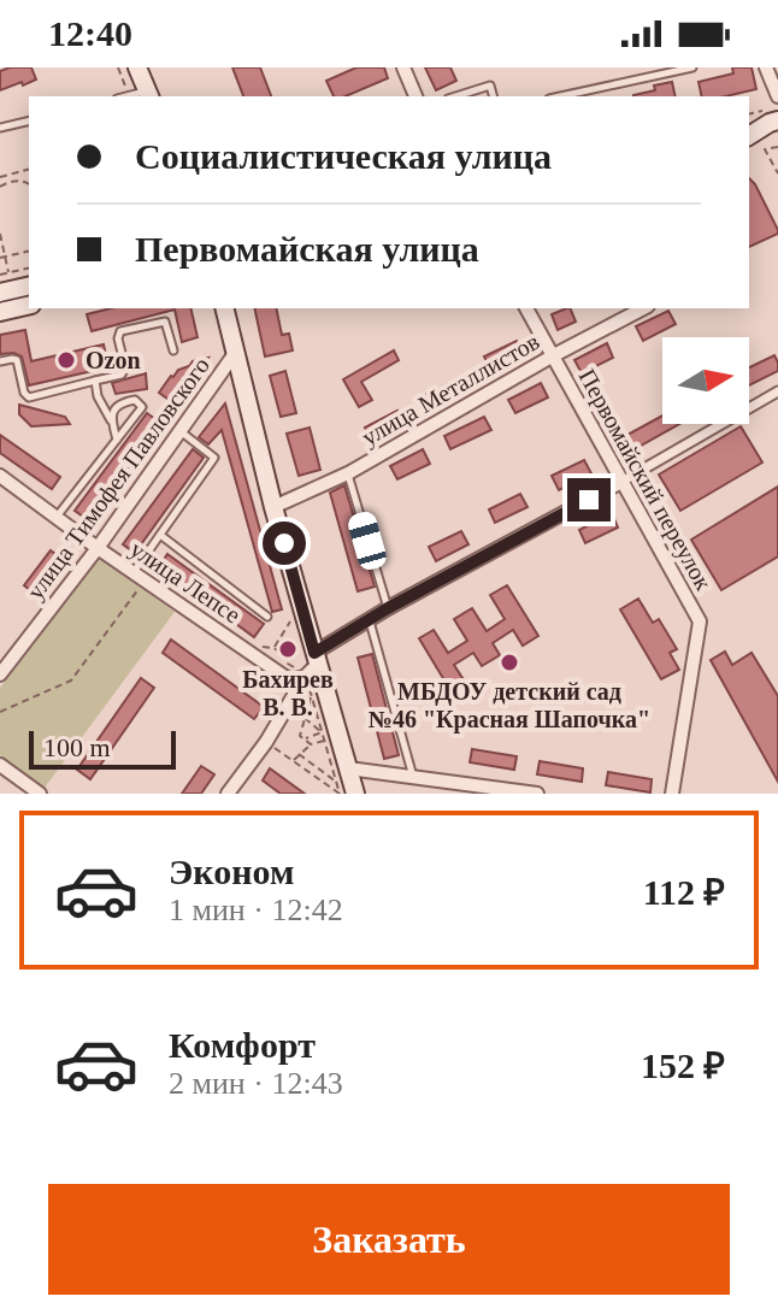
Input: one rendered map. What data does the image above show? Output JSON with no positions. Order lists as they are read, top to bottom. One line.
{"streets":{"street":["улица Металлистов","улица Тимофея Павловского","Первомайский переулок","улица Лепсе"]},"crossings":[["улица Металлистов","Первомайский переулок"],["улица Тимофея Павловского","улица Лепсе"]],"places":["Ozon","Бахирев В. В.","МБДОУ детский сад №46 \"Красная Шапочка\""],"scale_bar":"100 m","north":"right","page":{"status":"12:40","banner":["Социалистическая улица","Первомайская улица"],"scale":"100 m","list":[{"name":"Эконом","note":"1 мин · 12:42","value":"112 ₽"},{"name":"Комфорт","note":"2 мин · 12:43","value":"152 ₽"}],"buttons":"Заказать"}}
